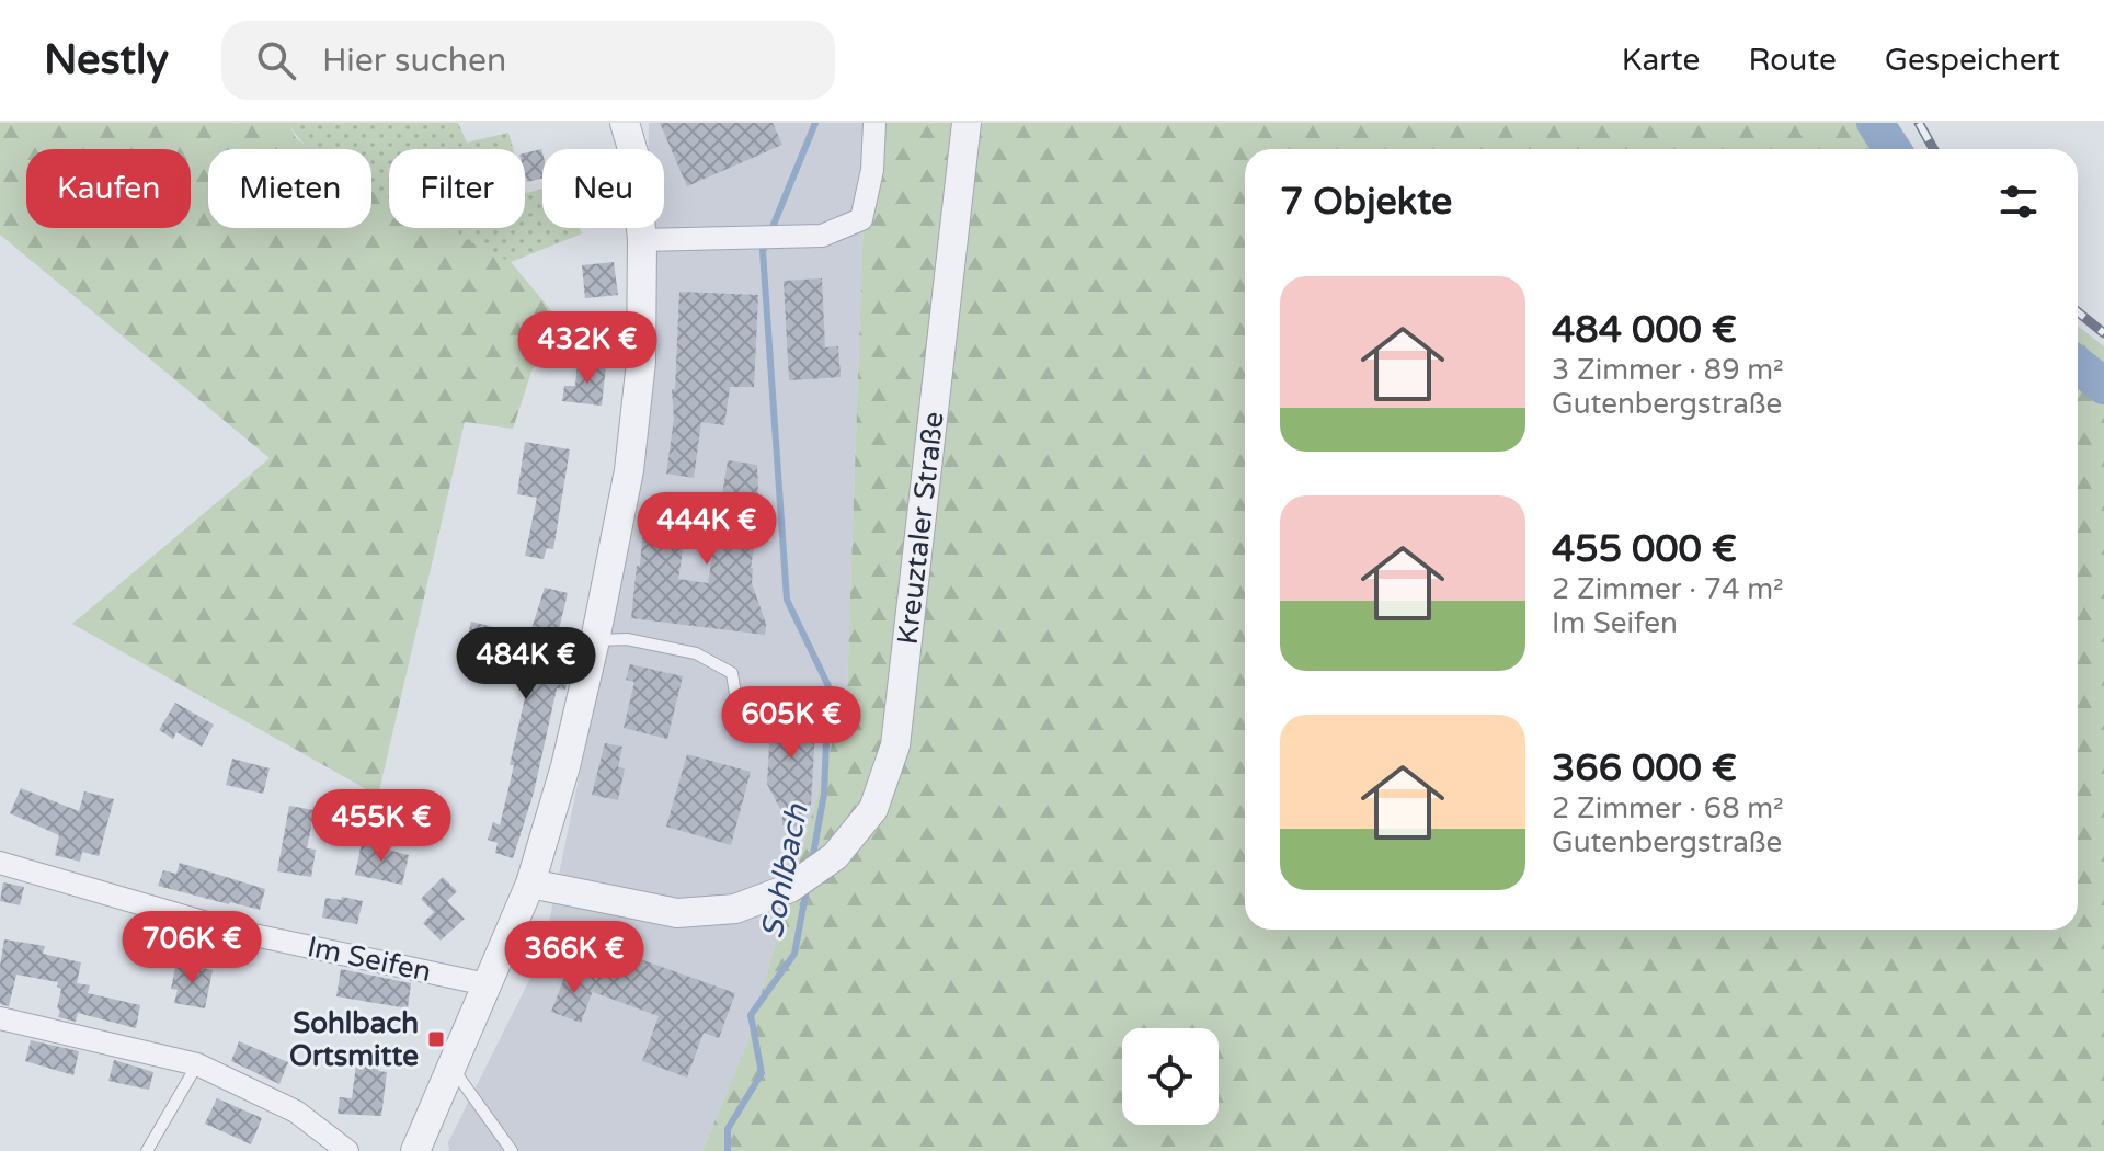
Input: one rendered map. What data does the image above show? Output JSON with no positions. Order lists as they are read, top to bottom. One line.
{"streets":{"street":["Kreuztaler Straße","Im Seifen"]},"water":["Sohlbach"],"places":{"transit":["Sohlbach Ortsmitte"]},"page":{"header":"Nestly","search":"Hier suchen","nav":["Karte","Route","Gespeichert"],"chip":["Kaufen","Mieten","Filter","Neu"],"heading":"7 Objekte","list":[{"name":"484 000 €","note":"3 Zimmer · 89 m² · Gutenbergstraße"},{"name":"455 000 €","note":"2 Zimmer · 74 m² · Im Seifen"},{"name":"366 000 €","note":"2 Zimmer · 68 m² · Gutenbergstraße"}],"price":["432K €","444K €","484K €","605K €","455K €","706K €","366K €"]}}
